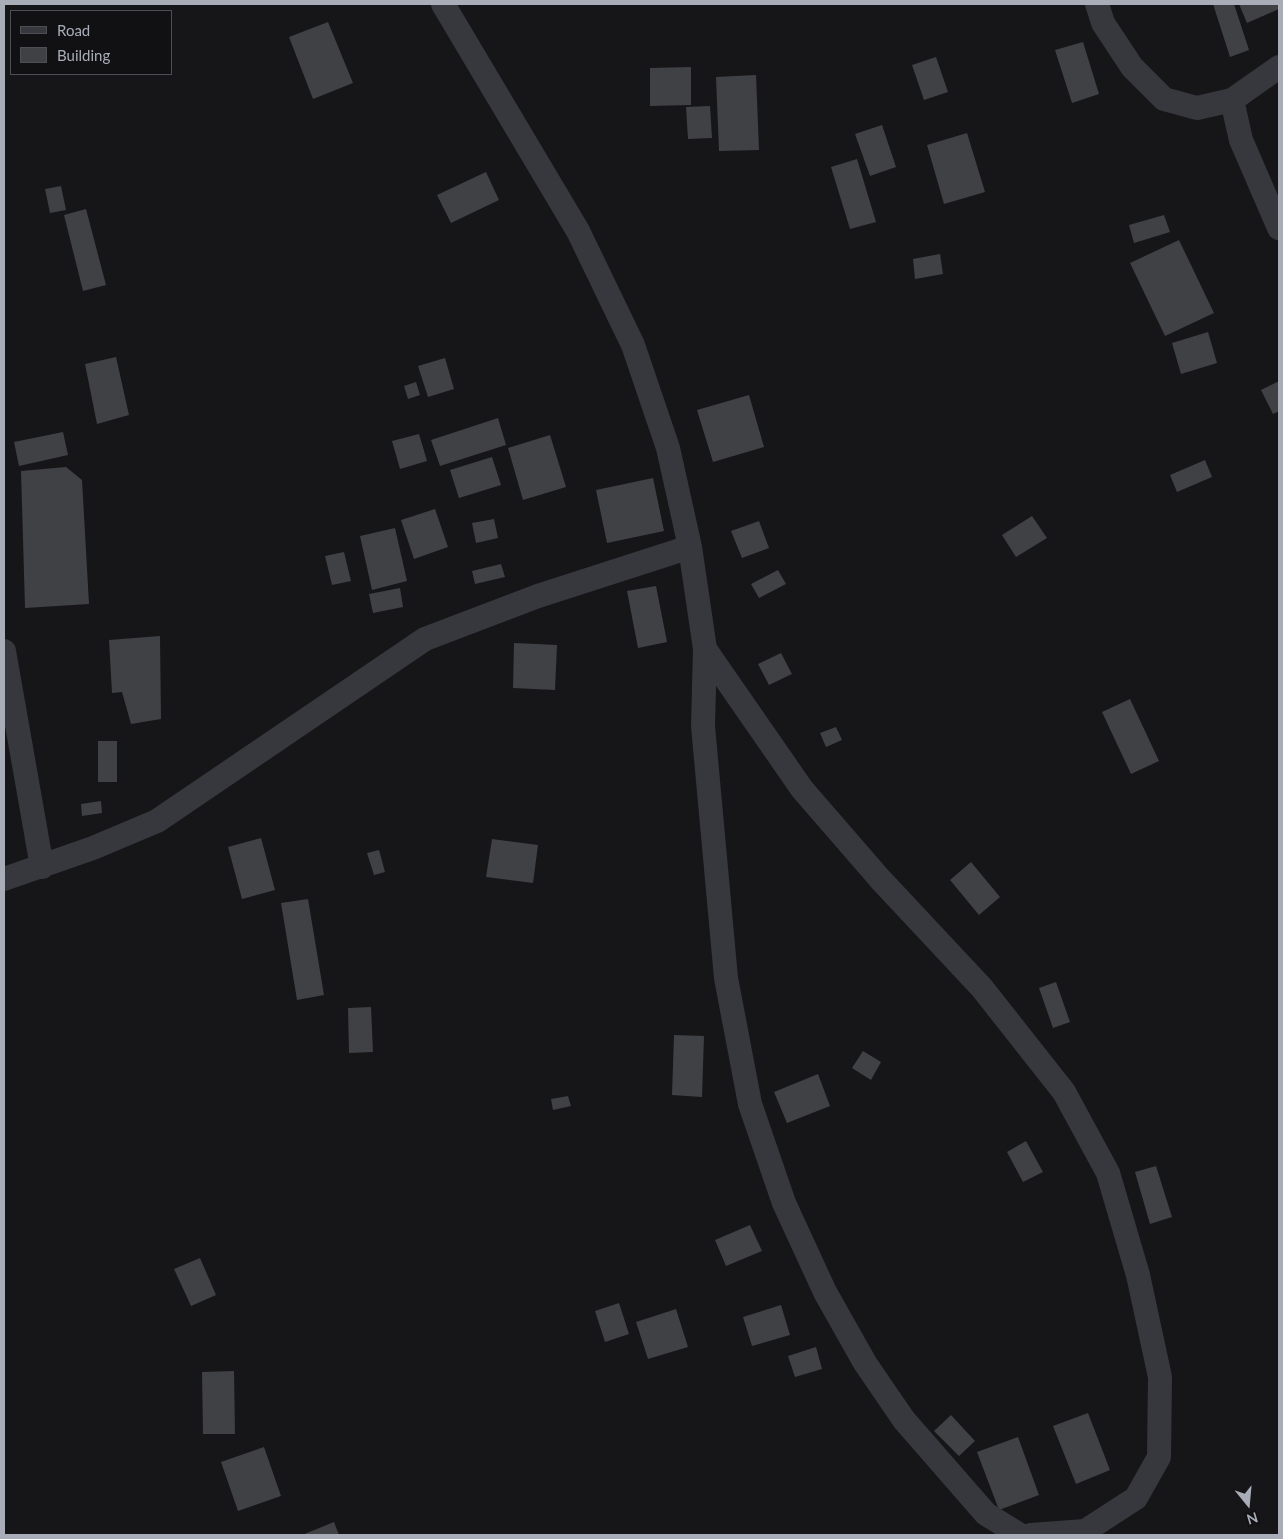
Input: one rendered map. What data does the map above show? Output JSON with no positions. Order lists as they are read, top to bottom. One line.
{"legend":["Road","Building"],"north":"bottom"}
